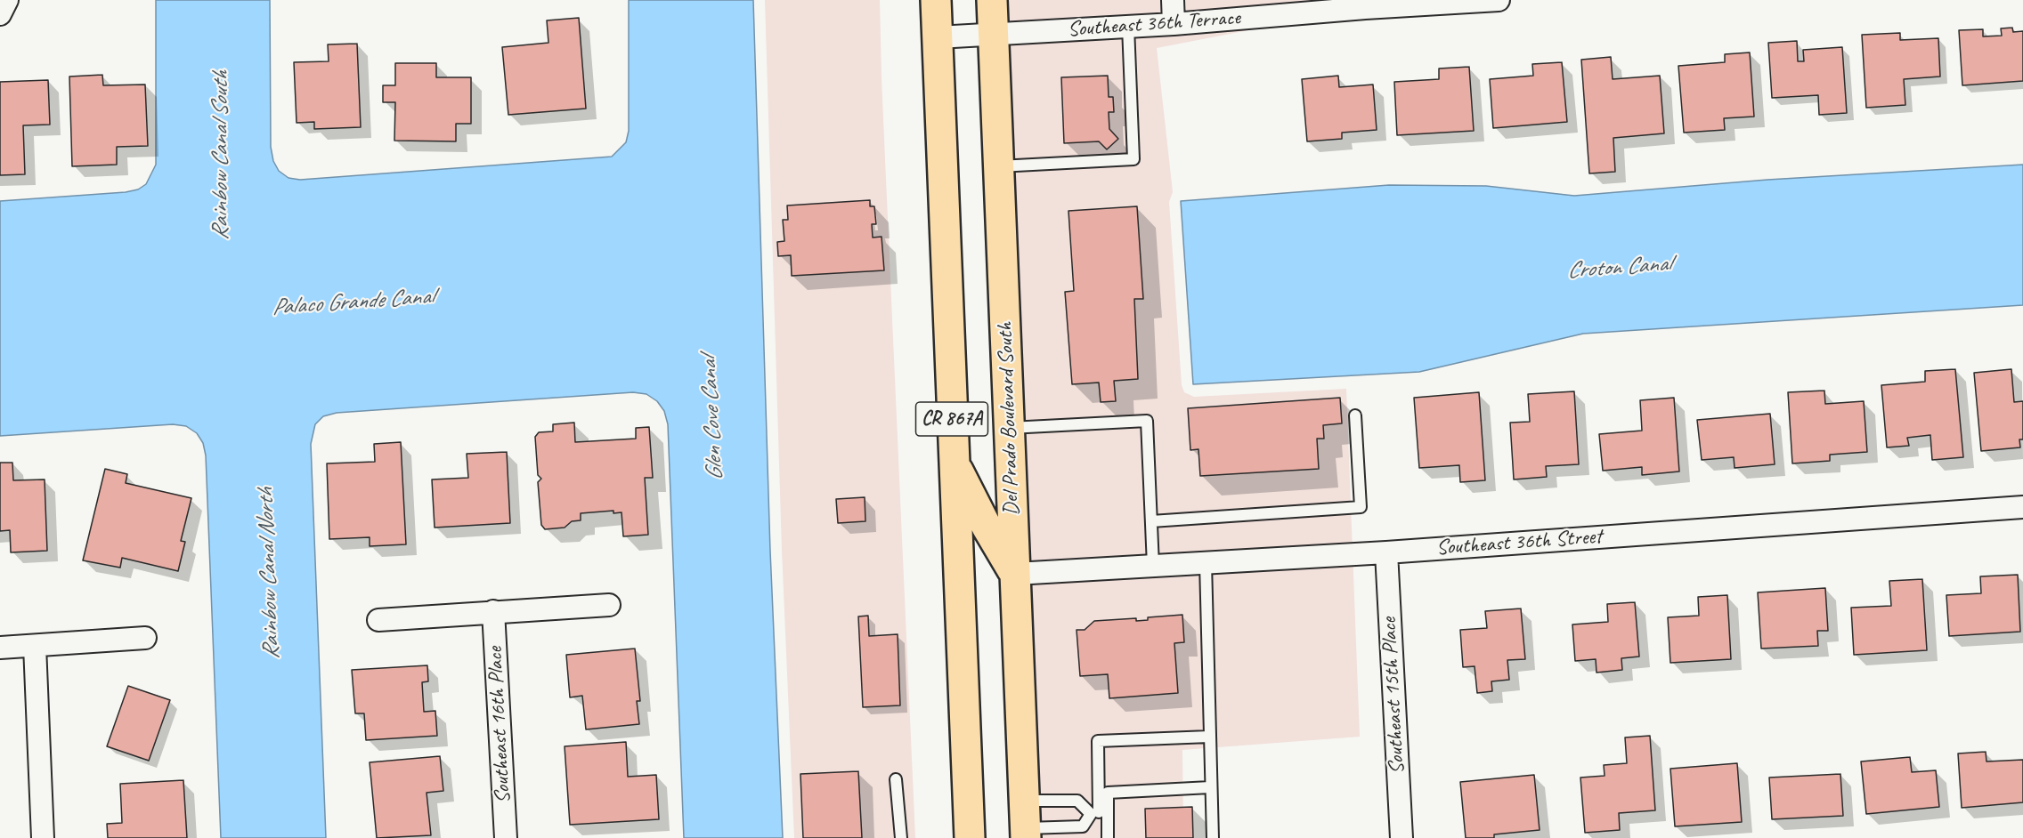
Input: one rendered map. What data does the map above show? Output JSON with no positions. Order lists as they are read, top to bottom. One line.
{"streets":{"main road":["CR 867A","Del Prado Boulevard South"],"street":["Southeast 36th Terrace","Southeast 36th Street","Southeast 15th Place","Southeast 16th Place"]},"crossings":[["Southeast 36th Terrace","CR 867A"],["Southeast 36th Terrace","Del Prado Boulevard South"],["Del Prado Boulevard South","Southeast 36th Street"],["Southeast 36th Street","Southeast 15th Place"]],"water":["Rainbow Canal South","Croton Canal","Palaco Grande Canal","Glen Cove Canal","Rainbow Canal North"]}
